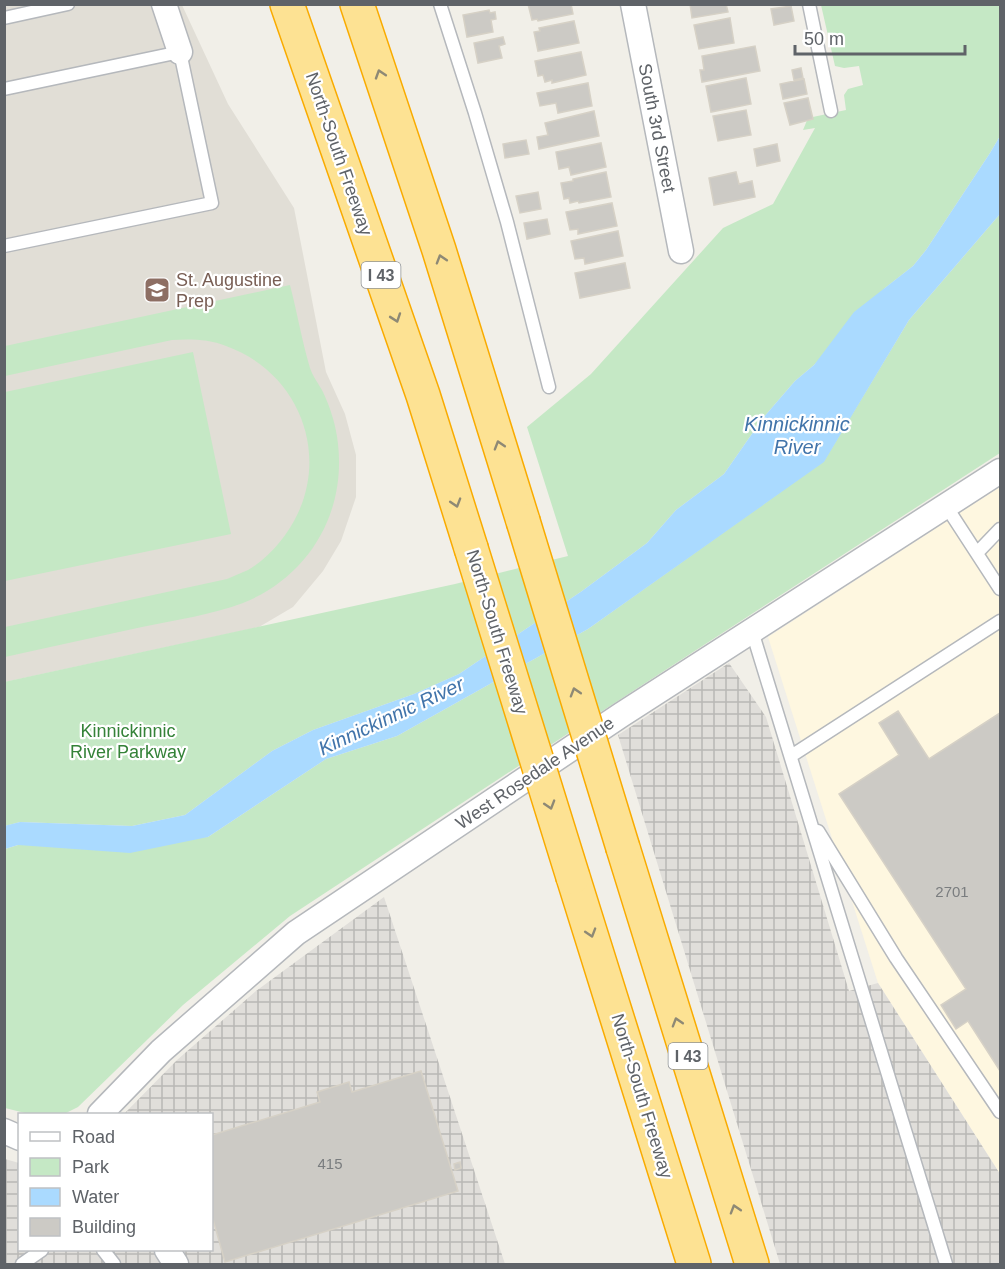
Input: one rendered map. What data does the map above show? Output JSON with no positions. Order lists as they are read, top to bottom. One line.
{"streets":{"highway":["North-South Freeway","I 43"],"street":["South 3rd Street","West Rosedale Avenue"]},"water":["Kinnickinnic River"],"parks":["Kinnickinnic River Parkway"],"places":{"school or university":["St. Augustine Prep"]},"house_numbers":["2701","415"],"legend":["Road","Park","Water","Building"],"scale_bar":"50 m"}
